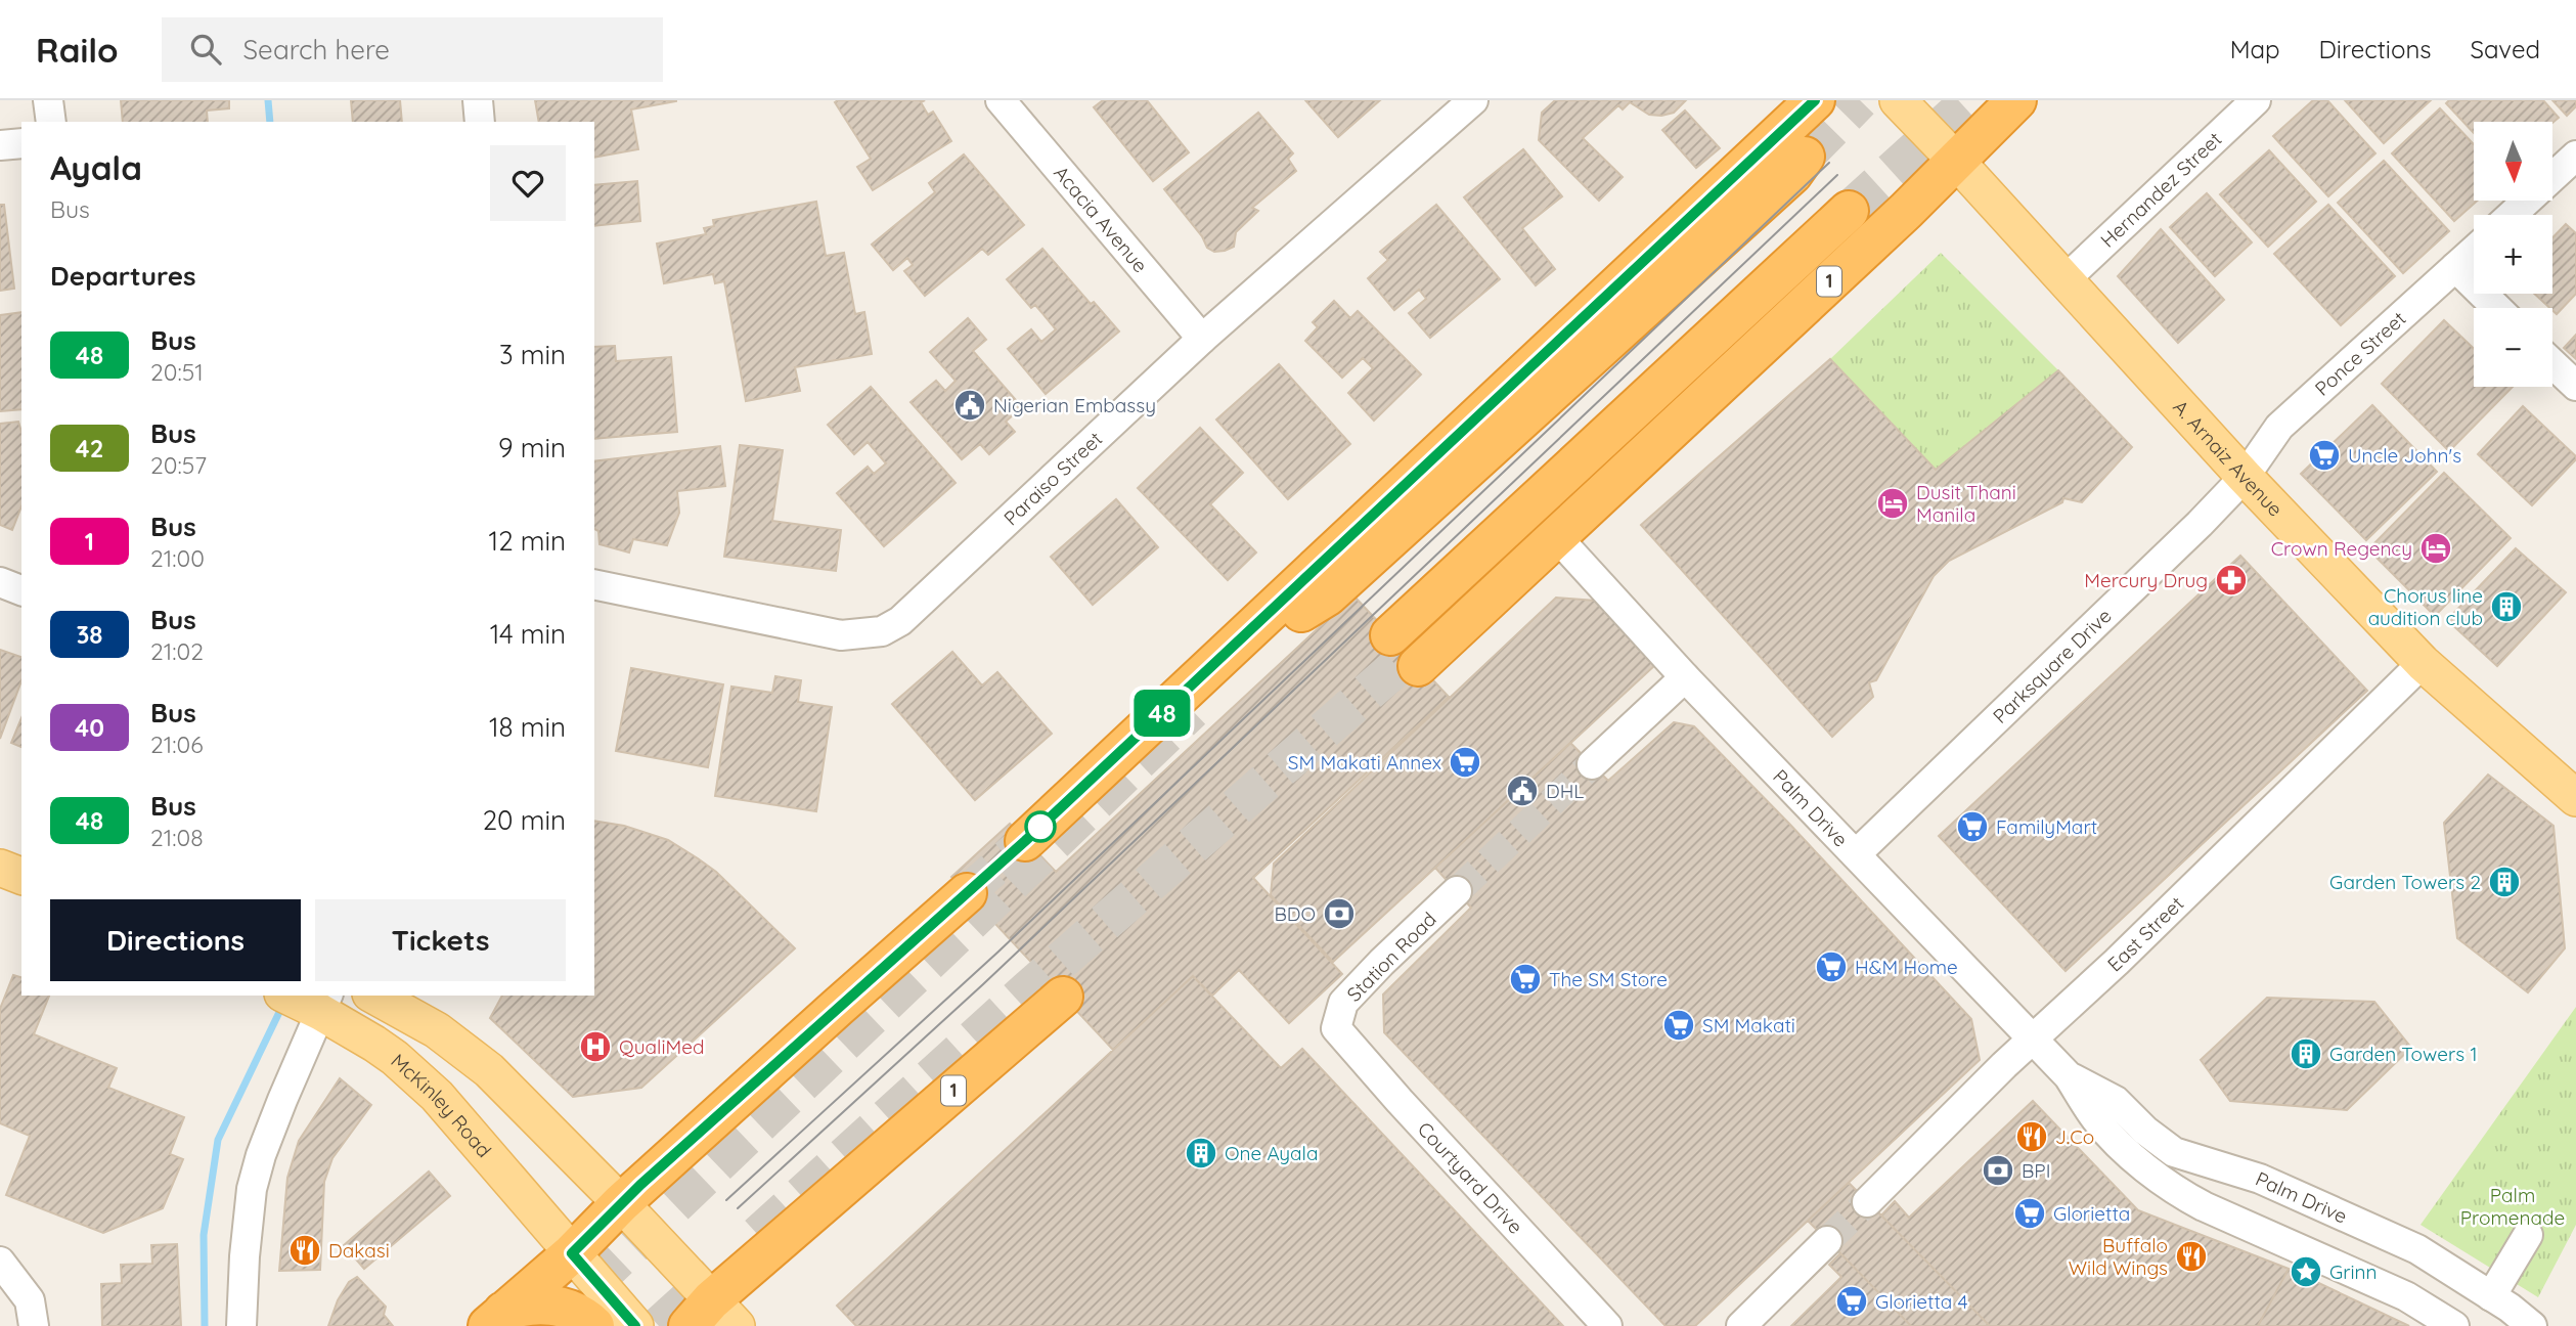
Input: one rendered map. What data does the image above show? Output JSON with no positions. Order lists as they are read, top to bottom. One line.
{"streets":{"highway":["1"],"main road":["A. Arnaiz Avenue","McKinley Road"],"street":["Hernandez Street","Acacia Avenue","Ponce Street","Paraiso Street","Parksquare Drive","Palm Drive","East Street","Station Road","Courtyard Drive"]},"crossings":[["Hernandez Street","A. Arnaiz Avenue"],["Acacia Avenue","Paraiso Street"],["1","A. Arnaiz Avenue"],["1","Palm Drive"],["Ponce Street","A. Arnaiz Avenue"],["Ponce Street","Parksquare Drive"],["A. Arnaiz Avenue","Parksquare Drive"],["A. Arnaiz Avenue","East Street"],["Parksquare Drive","Palm Drive"],["Palm Drive","East Street"],["Station Road","Courtyard Drive"]],"parks":["Palm Promenade"],"places":{"public building":["Nigerian Embassy","DHL"],"supermarket":["Uncle John's","SM Makati Annex","FamilyMart","H&M Home","The SM Store","SM Makati","Glorietta","Glorietta 4"],"hotel":["Dusit Thani Manila","Crown Regency"],"pharmacy":["Mercury Drug"],"building":["Chorus line audition club","Garden Towers 2","Garden Towers 1","One Ayala"],"bank":["BDO","BPI"],"hospital":["QualiMed"],"restaurant":["J.Co","Dakasi","Buffalo Wild Wings"],"place":["Grinn"]},"lines":["bus line 48"],"north":"bottom","page":{"header":"Railo","search":"Search here","nav":["Map","Directions","Saved"],"on_map":"48","map_buttons":["+","−"],"heading":[["Ayala","Bus"],"Departures"],"list":[{"mark":"48","name":"Bus","note":"20:51","value":"3 min"},{"mark":"42","name":"Bus","note":"20:57","value":"9 min"},{"mark":"1","name":"Bus","note":"21:00","value":"12 min"},{"mark":"38","name":"Bus","note":"21:02","value":"14 min"},{"mark":"40","name":"Bus","note":"21:06","value":"18 min"},{"mark":"48","name":"Bus","note":"21:08","value":"20 min"}],"buttons":["Directions","Tickets"]}}
